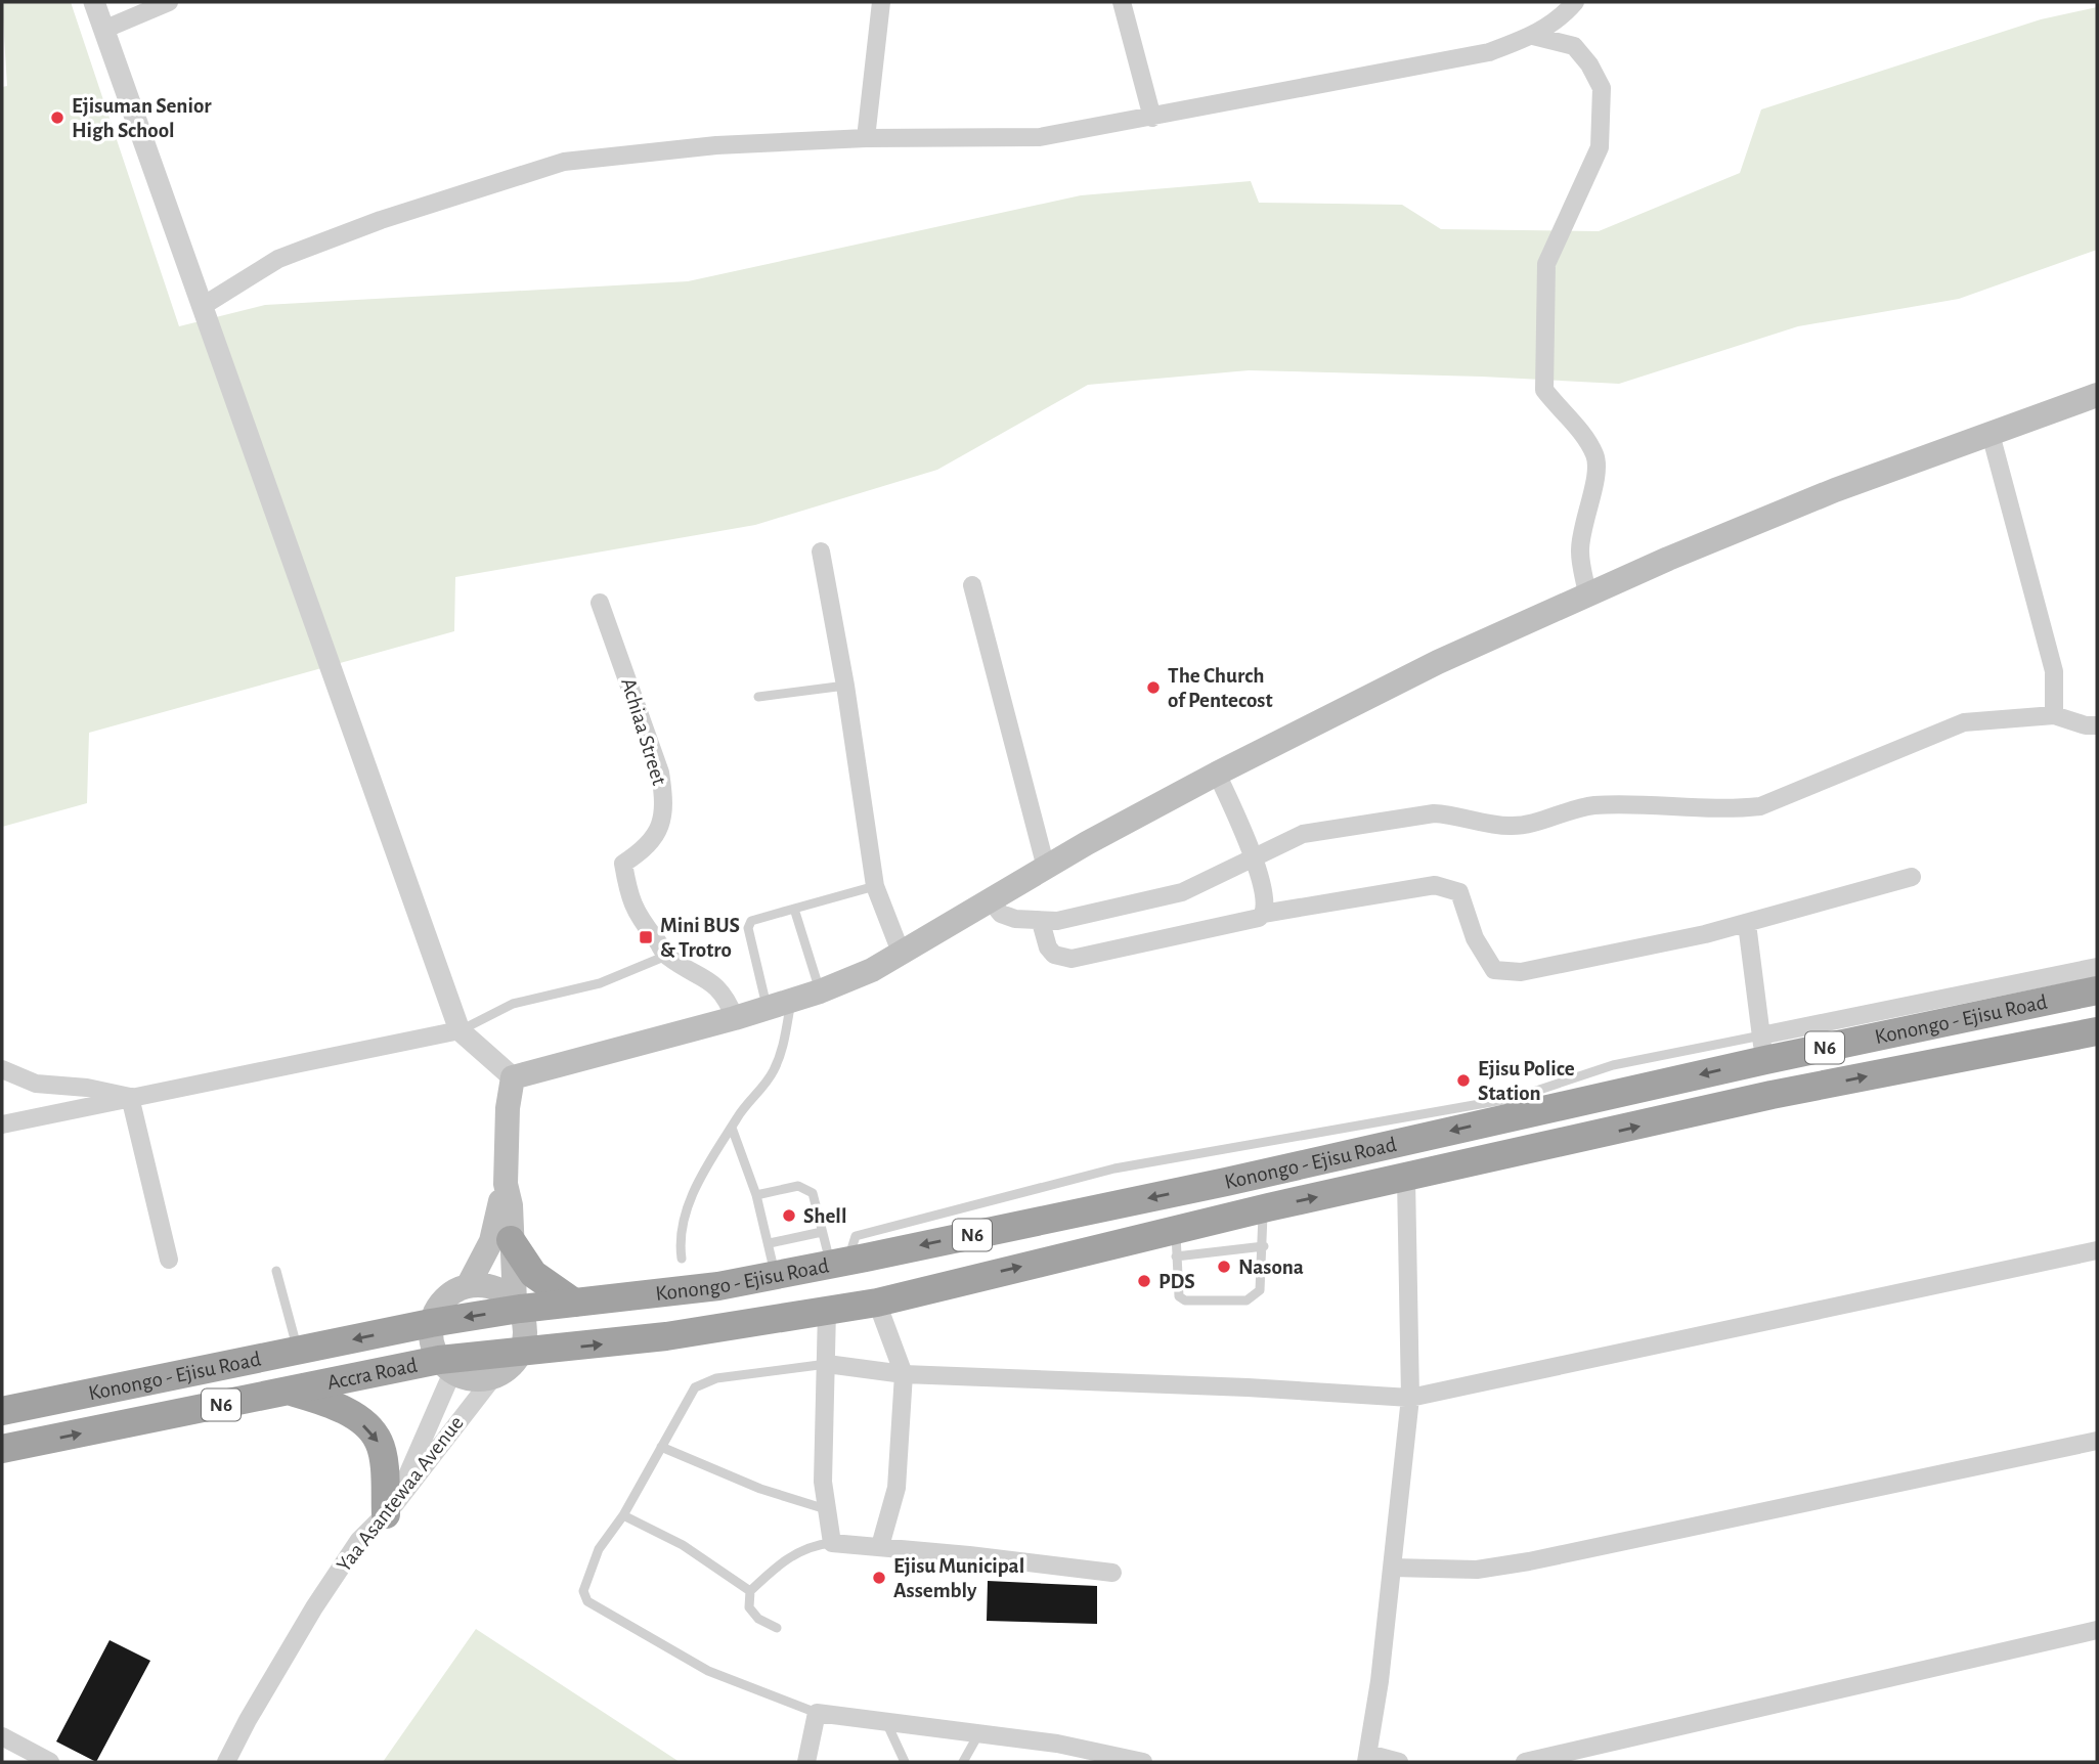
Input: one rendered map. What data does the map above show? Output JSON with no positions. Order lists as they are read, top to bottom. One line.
{"streets":{"highway":["Konongo - Ejisu Road","N6","Accra Road"],"street":["Achiaa Street","Yaa Asantewaa Avenue"]},"crossings":[["Konongo - Ejisu Road","Accra Road"]],"one_way":["Accra Road"],"places":{"other":["Ejisuman Senior High School","The Church of Pentecost","Ejisu Police Station","Shell","Nasona","PDS","Ejisu Municipal Assembly"],"transit":["Mini BUS & Trotro"]}}
